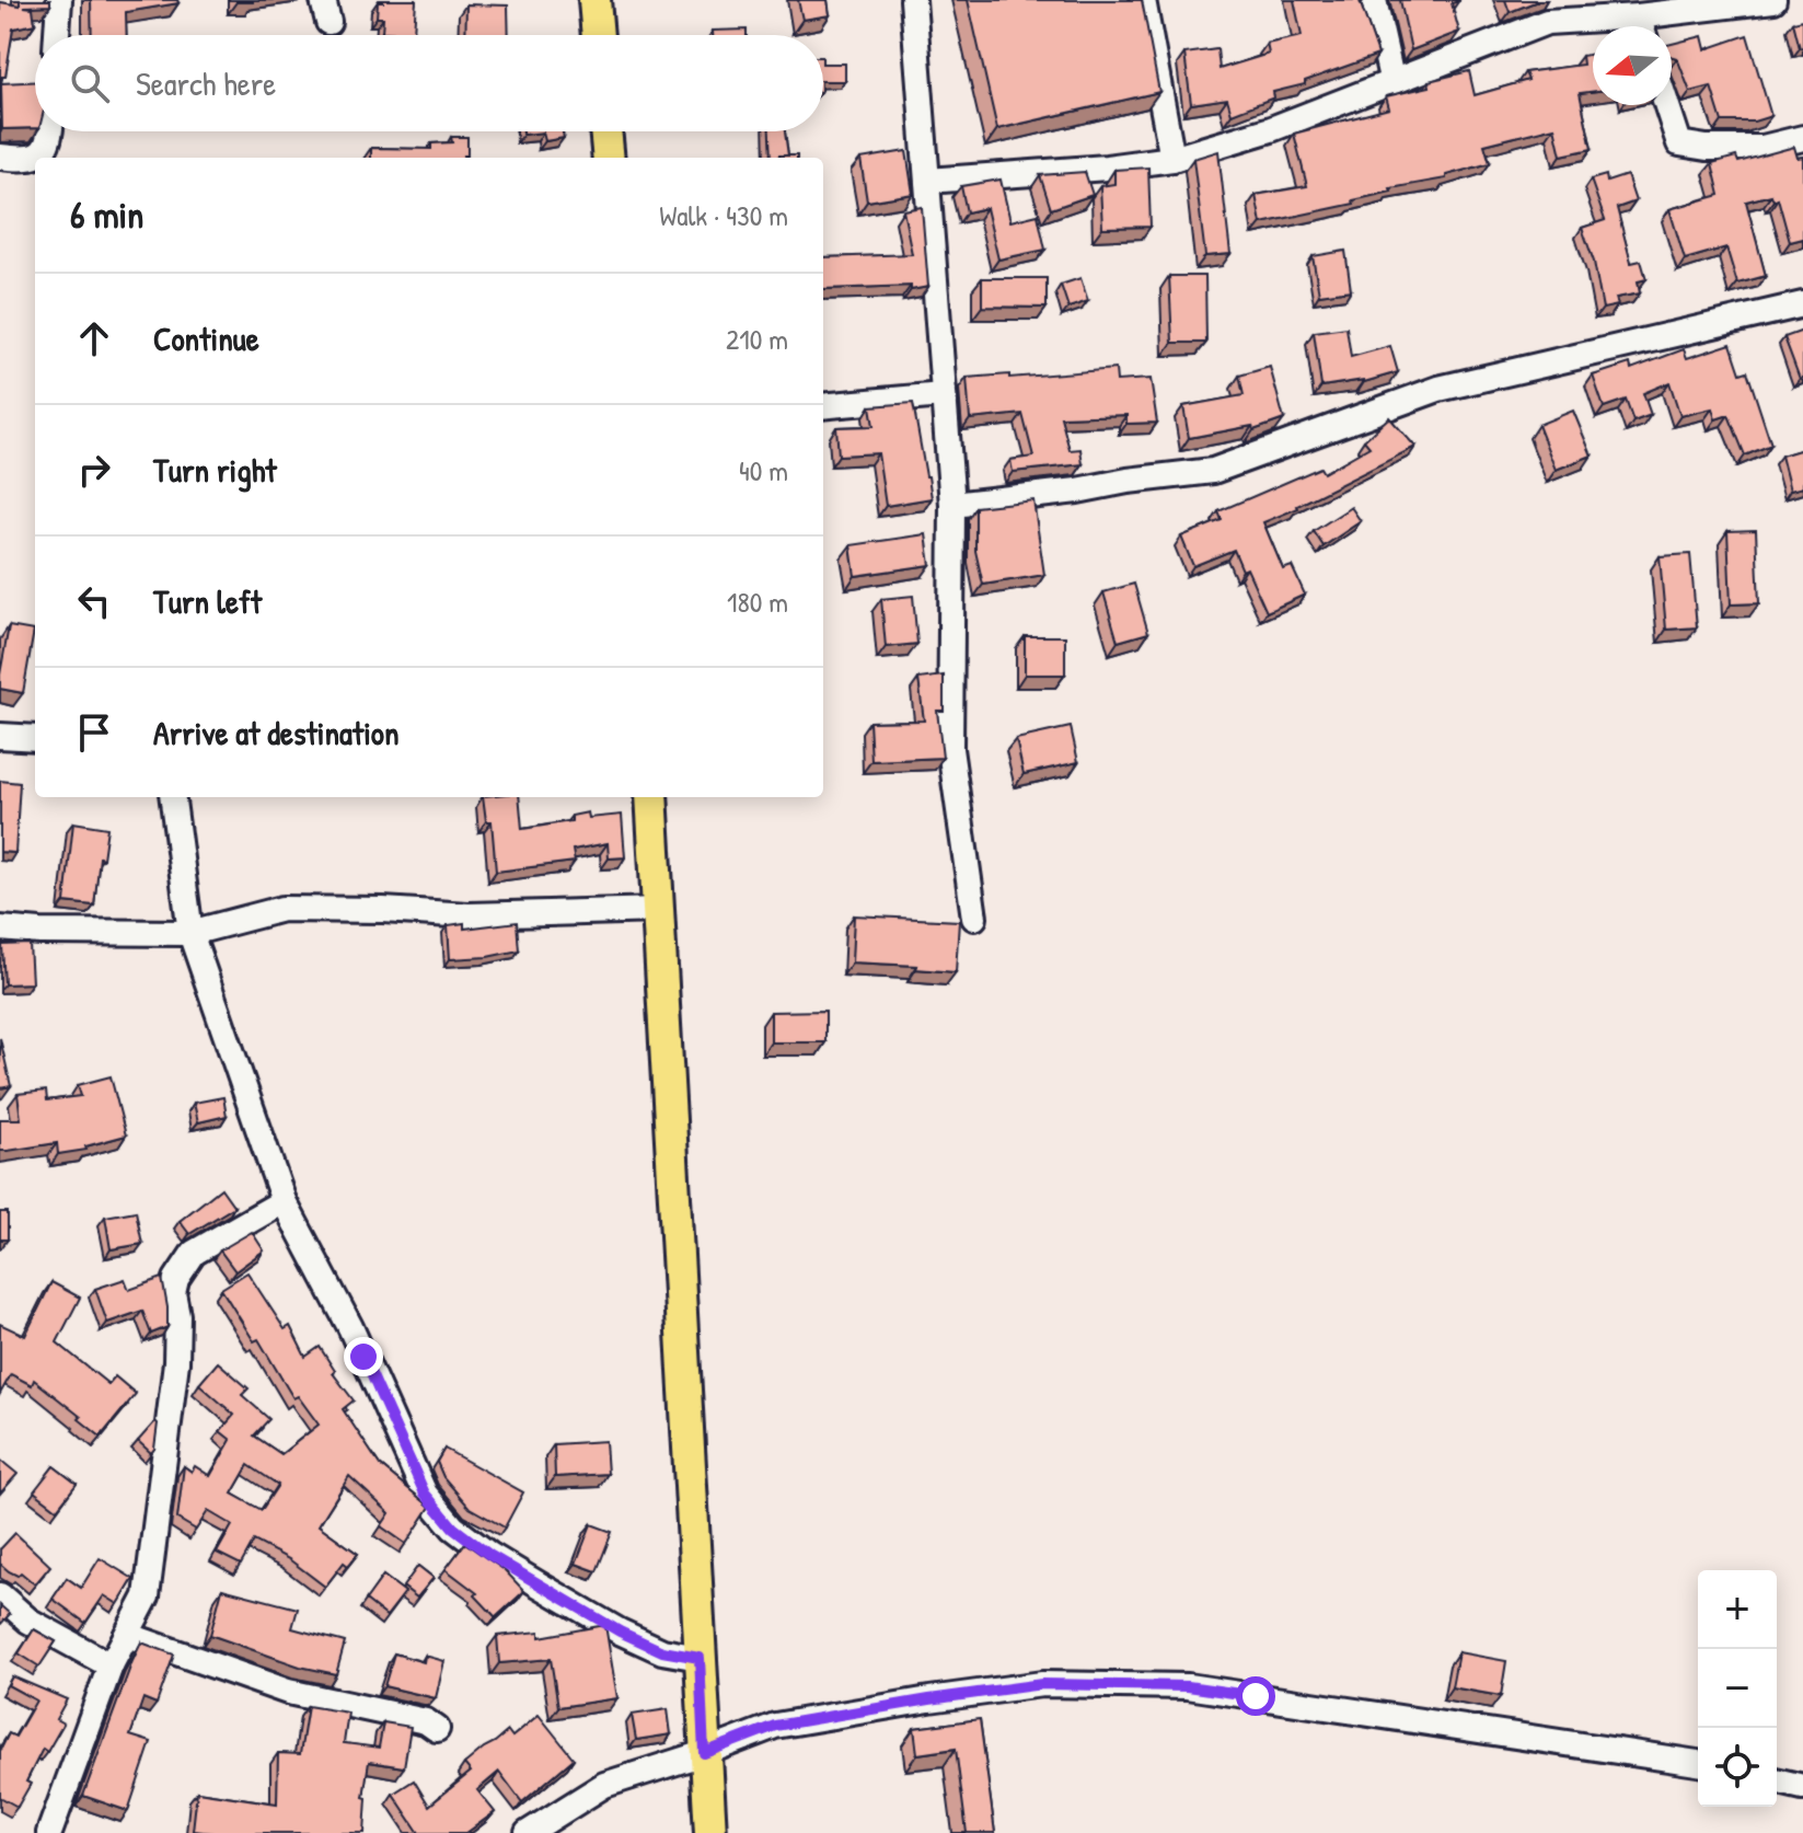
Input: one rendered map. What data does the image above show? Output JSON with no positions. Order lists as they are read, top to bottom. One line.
{"north":"left","page":{"search":"Search here","heading":["6 min","Walk · 430 m"],"list":[["Continue","210 m"],["Turn right","40 m"],["Turn left","180 m"],"Arrive at destination"],"map_buttons":["+","−"]}}
